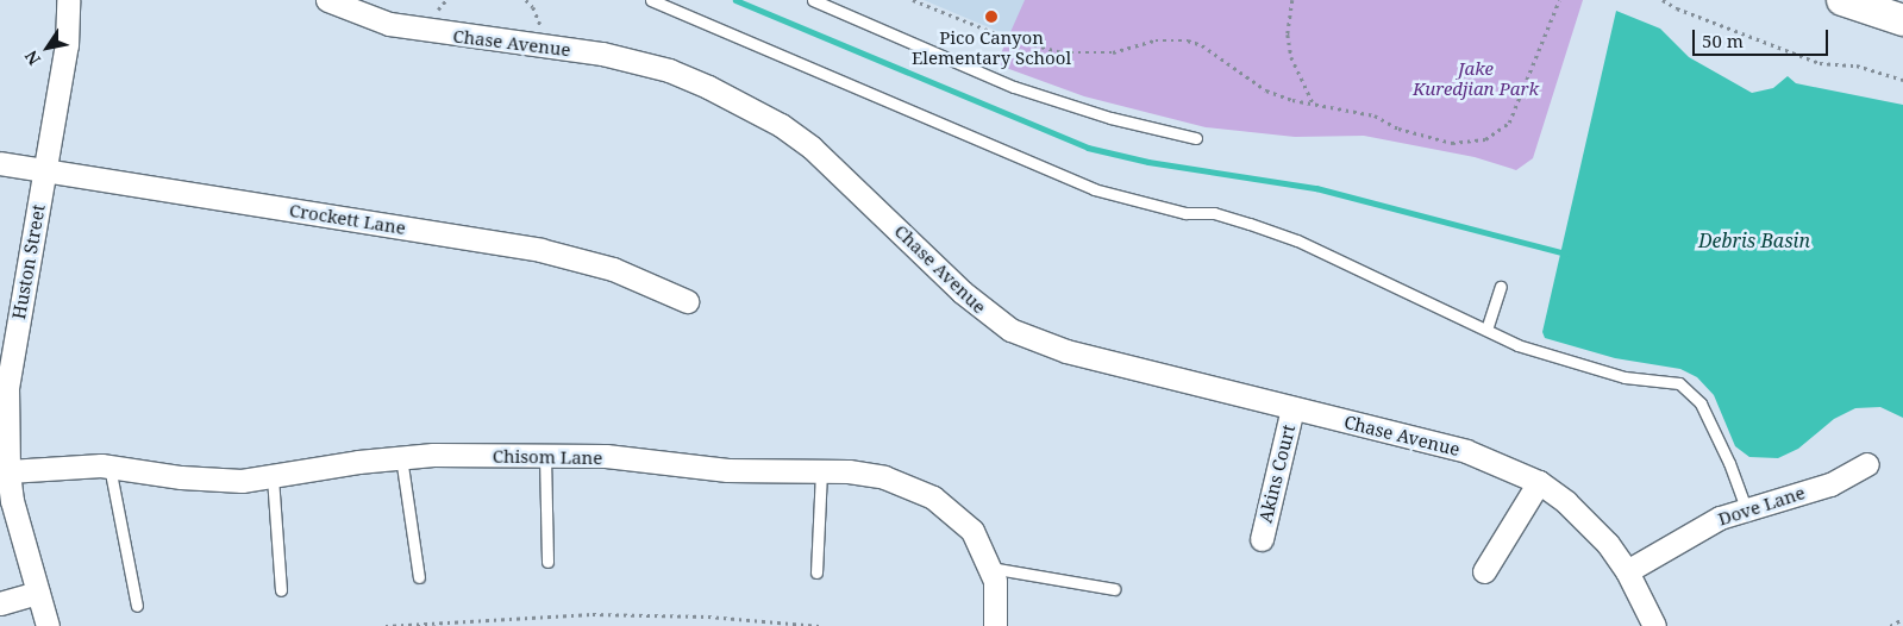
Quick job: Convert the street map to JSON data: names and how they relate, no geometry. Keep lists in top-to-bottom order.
{
  "streets": {
    "street": [
      "Chase Avenue",
      "Crockett Lane",
      "Huston Street",
      "Chisom Lane",
      "Akins Court",
      "Dove Lane"
    ]
  },
  "crossings": [
    ["Chase Avenue", "Akins Court"],
    ["Chase Avenue", "Dove Lane"],
    ["Crockett Lane", "Huston Street"],
    ["Huston Street", "Chisom Lane"]
  ],
  "water": ["Debris Basin"],
  "parks": ["Jake Kuredjian Park"],
  "places": ["Pico Canyon Elementary School"],
  "scale_bar": "50 m",
  "north": "bottom left"
}
